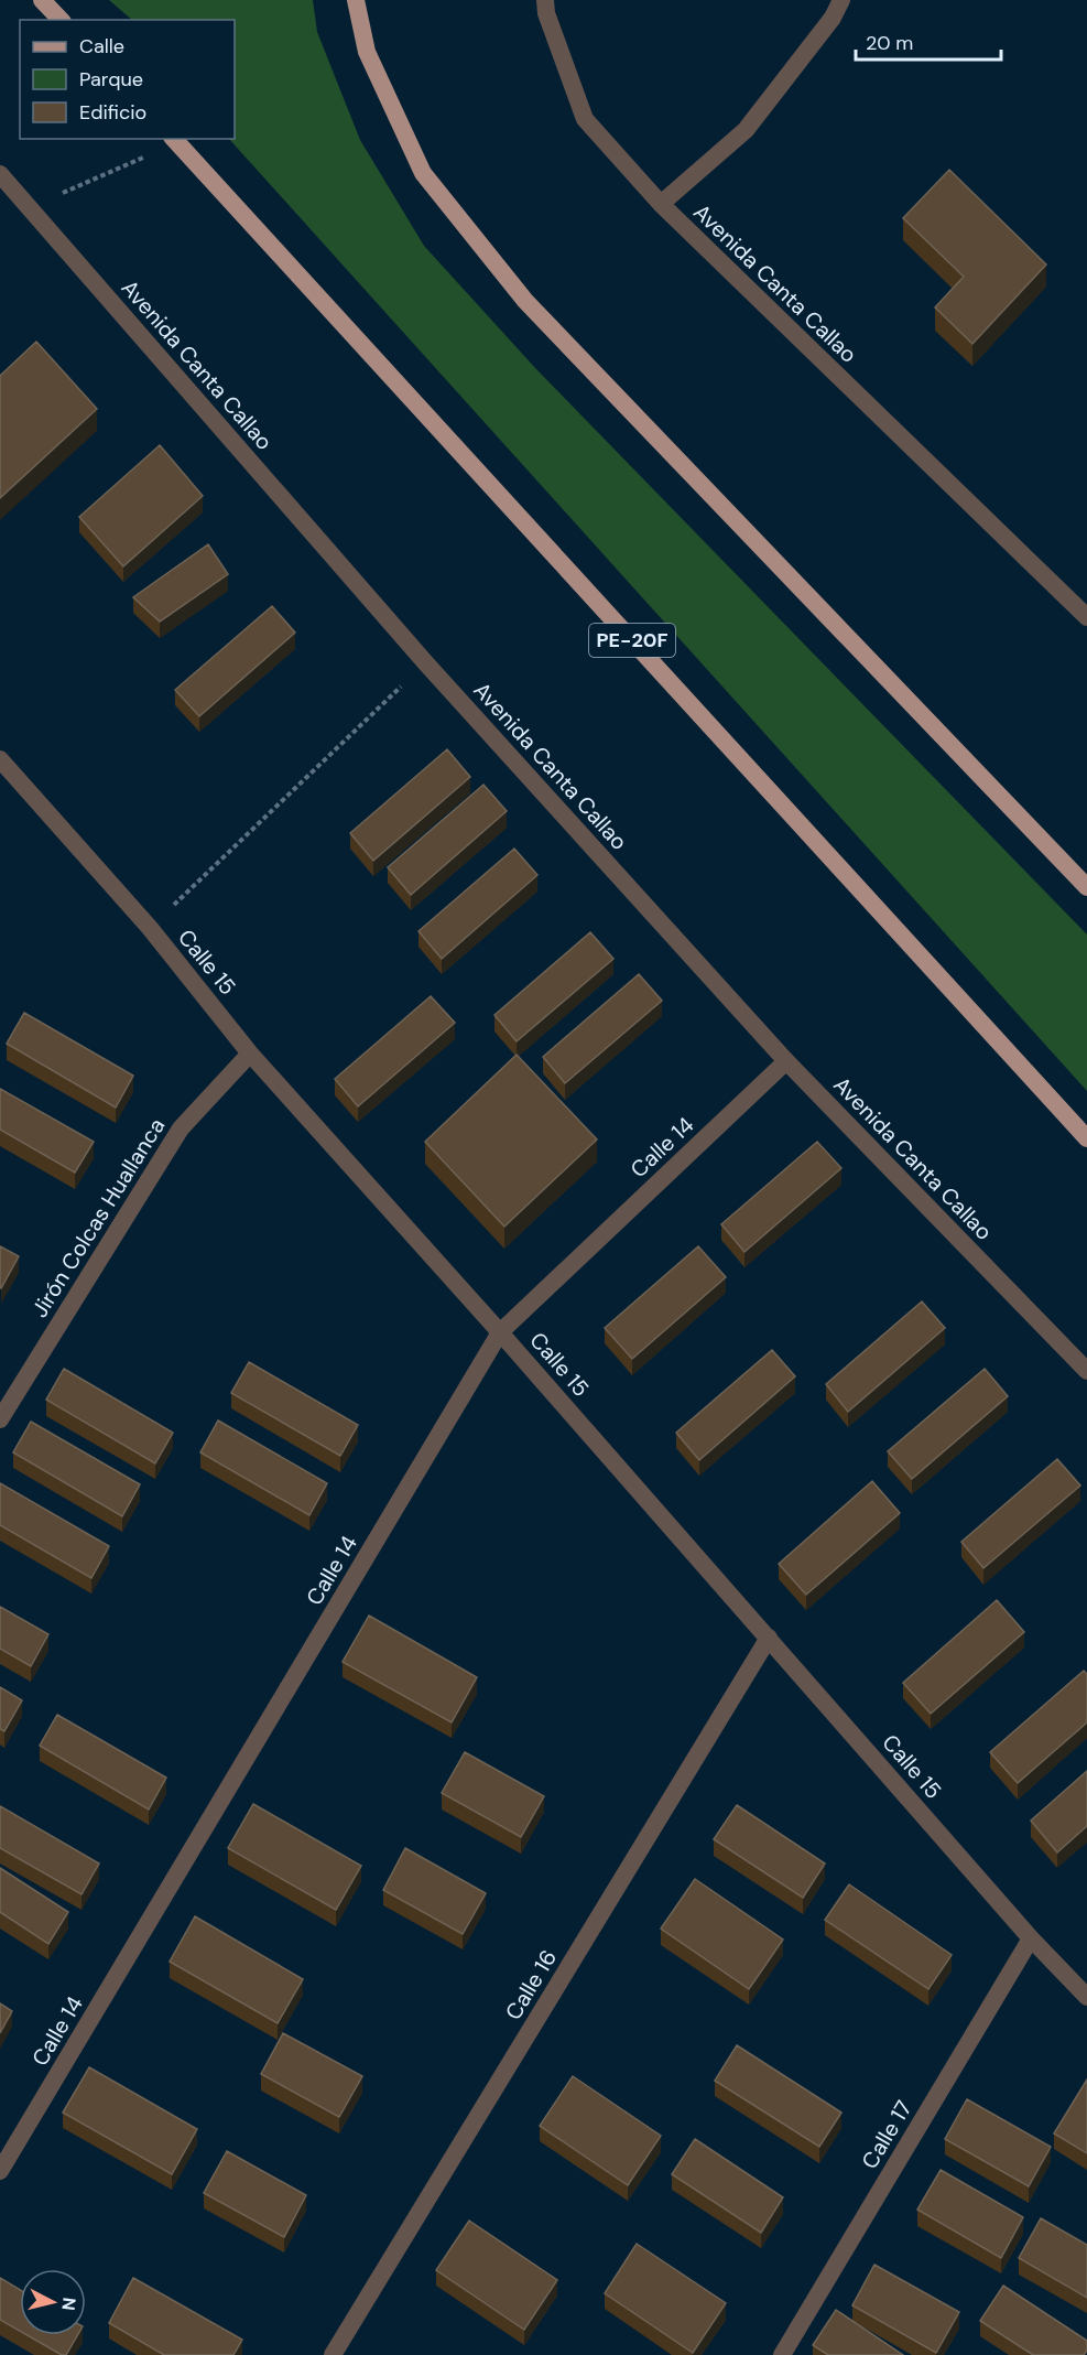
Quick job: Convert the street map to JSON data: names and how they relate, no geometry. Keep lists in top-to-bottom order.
{
  "streets": {
    "main road": ["PE-20F"],
    "street": [
      "Avenida Canta Callao",
      "Calle 15",
      "Calle 14",
      "Jirón Colcas Huallanca",
      "Calle 16",
      "Calle 17"
    ]
  },
  "crossings": [
    ["Avenida Canta Callao", "Calle 14"],
    ["Calle 15", "Calle 14"],
    ["Calle 15", "Jirón Colcas Huallanca"],
    ["Calle 15", "Calle 16"],
    ["Calle 15", "Calle 17"]
  ],
  "legend": ["Calle", "Parque", "Edificio"],
  "scale_bar": "20 m",
  "north": "right"
}
